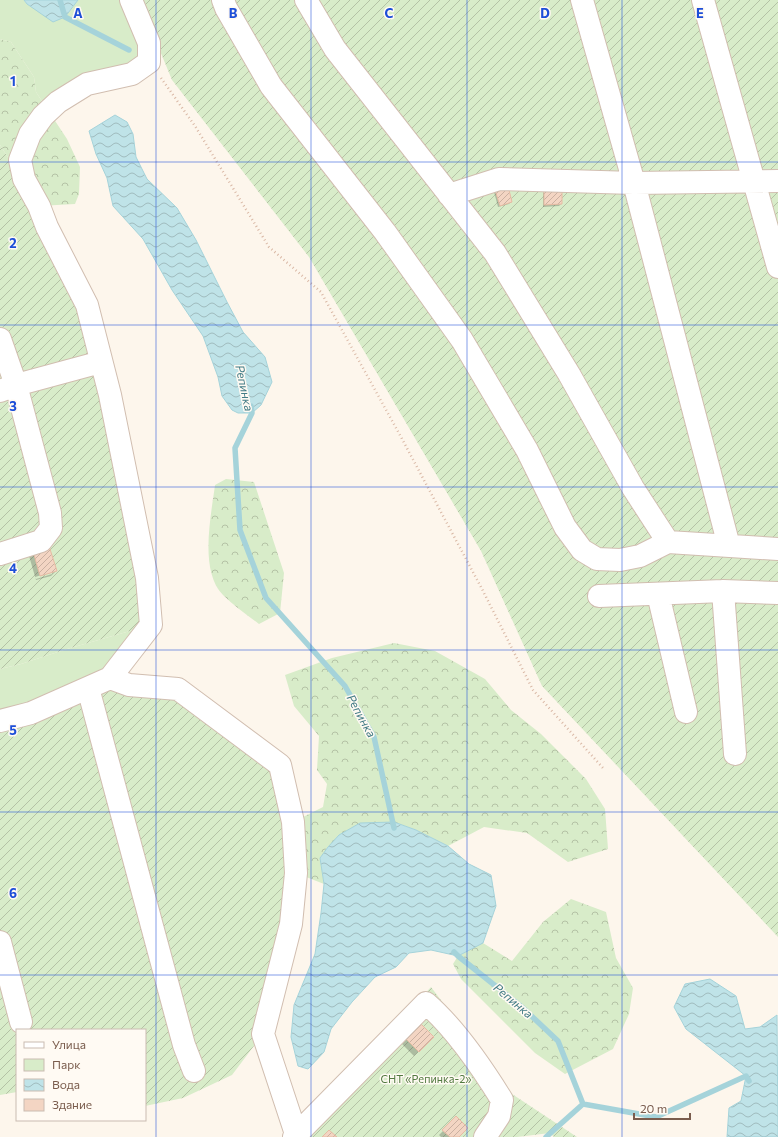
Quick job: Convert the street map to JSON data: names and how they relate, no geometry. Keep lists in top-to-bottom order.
{
  "water": ["Репинка"],
  "parks": ["СНТ «Репинка-2»"],
  "legend": [
    "Улица",
    "Парк",
    "Вода",
    "Здание"
  ],
  "scale_bar": "20 m",
  "grid": {
    "columns": [
      "A",
      "B",
      "C",
      "D",
      "E"
    ],
    "rows": [
      "1",
      "2",
      "3",
      "4",
      "5",
      "6"
    ]
  }
}
